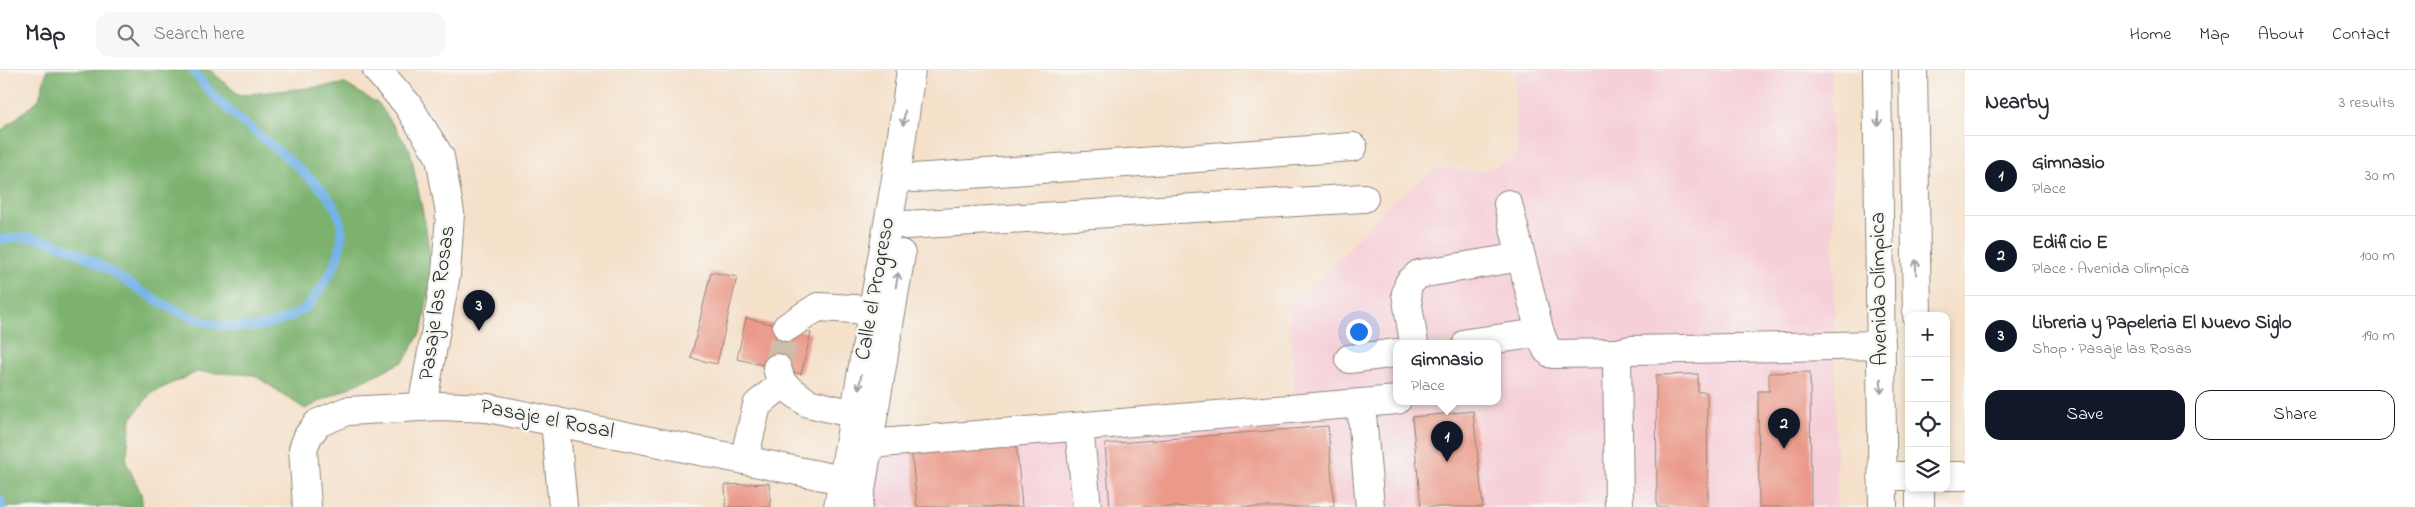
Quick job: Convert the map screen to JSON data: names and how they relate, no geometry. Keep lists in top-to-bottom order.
{
  "streets": {
    "street": [
      "Calle el Progreso",
      "Avenida Olímpica",
      "Pasaje las Rosas",
      "Pasaje el Rosal"
    ]
  },
  "crossings": [
    ["Calle el Progreso", "Pasaje el Rosal"],
    ["Pasaje las Rosas", "Pasaje el Rosal"]
  ],
  "page": {
    "header": "Map",
    "search": "Search here",
    "nav": [
      "Home",
      "Map",
      "About",
      "Contact"
    ],
    "heading": ["Nearby", "3 results"],
    "list": [
      {
        "mark": "1",
        "name": "Gimnasio",
        "note": "Place",
        "value": "30 m"
      },
      {
        "mark": "2",
        "name": "Edificio E",
        "note": "Place · Avenida Olímpica",
        "value": "100 m"
      },
      {
        "mark": "3",
        "name": "Libreria y Papeleria El Nuevo Siglo",
        "note": "Shop · Pasaje las Rosas",
        "value": "190 m"
      }
    ],
    "pins": ["3", "2", "1"],
    "map_buttons": ["+", "−"],
    "popup": ["Gimnasio", "Place"],
    "buttons": ["Save", "Share"]
  }
}
